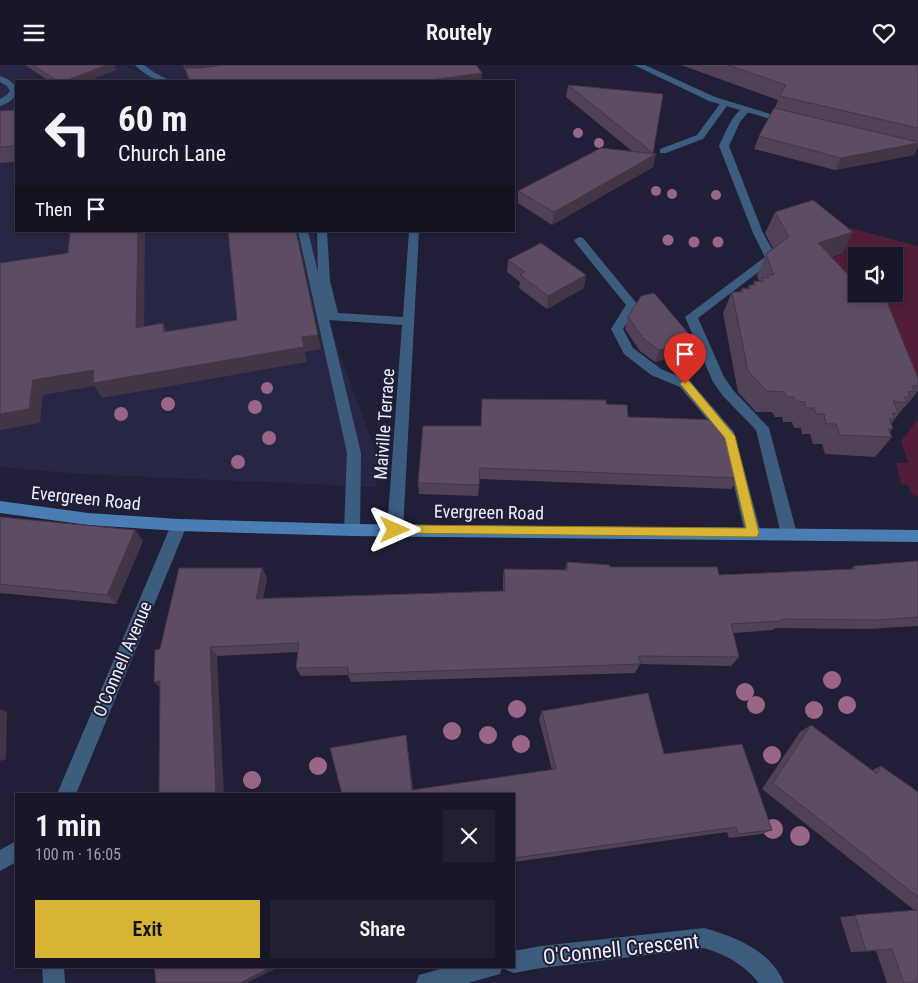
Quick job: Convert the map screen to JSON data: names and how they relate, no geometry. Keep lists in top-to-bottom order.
{
  "streets": {
    "main road": ["Evergreen Road"],
    "street": ["Maiville Terrace", "O'Connell Avenue", "O'Connell Crescent"]
  },
  "crossings": [
    ["Maiville Terrace", "Evergreen Road"],
    ["Evergreen Road", "O'Connell Avenue"]
  ],
  "page": {
    "header": "Routely",
    "turn": ["60 m", "Church Lane"],
    "then": "Then",
    "heading": ["1 min", "100 m · 16:05"],
    "buttons": ["Exit", "Share"]
  }
}
